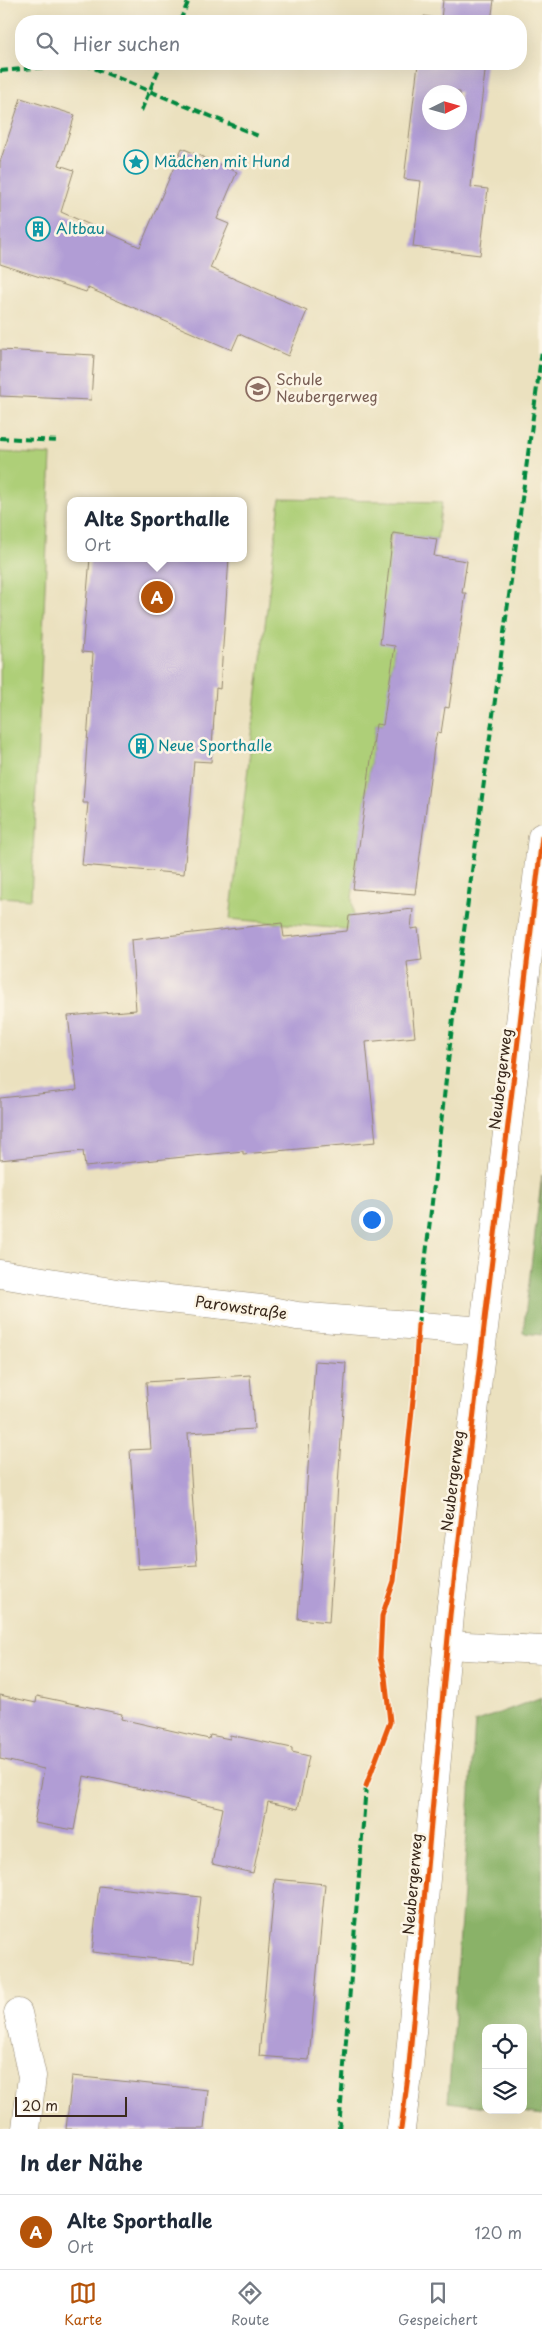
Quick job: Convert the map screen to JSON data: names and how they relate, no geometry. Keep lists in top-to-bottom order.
{
  "streets": {
    "street": ["Neubergerweg", "Parowstraße"]
  },
  "crossings": [
    ["Neubergerweg", "Parowstraße"]
  ],
  "places": {
    "place": ["Mädchen mit Hund"],
    "building": ["Altbau", "Neue Sporthalle"],
    "school or university": ["Schule Neubergerweg"]
  },
  "scale_bar": "20 m",
  "north": "right",
  "page": {
    "search": "Hier suchen",
    "popup": ["Alte Sporthalle", "Ort"],
    "pins": "A",
    "scale": "20 m",
    "heading": "In der Nähe",
    "list": [
      {
        "mark": "A",
        "name": "Alte Sporthalle",
        "note": "Ort",
        "value": "120 m"
      }
    ],
    "nav": ["Karte", "Route", "Gespeichert"]
  }
}
